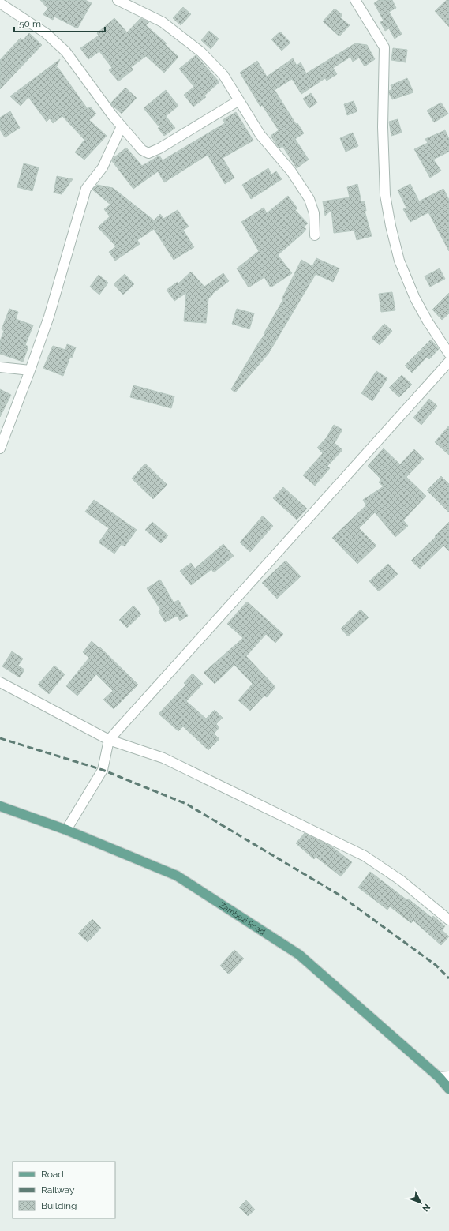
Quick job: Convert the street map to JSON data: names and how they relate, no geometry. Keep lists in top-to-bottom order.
{
  "streets": {
    "main road": ["Zambezi Road"]
  },
  "legend": ["Road", "Railway", "Building"],
  "scale_bar": "50 m",
  "north": "bottom right"
}
